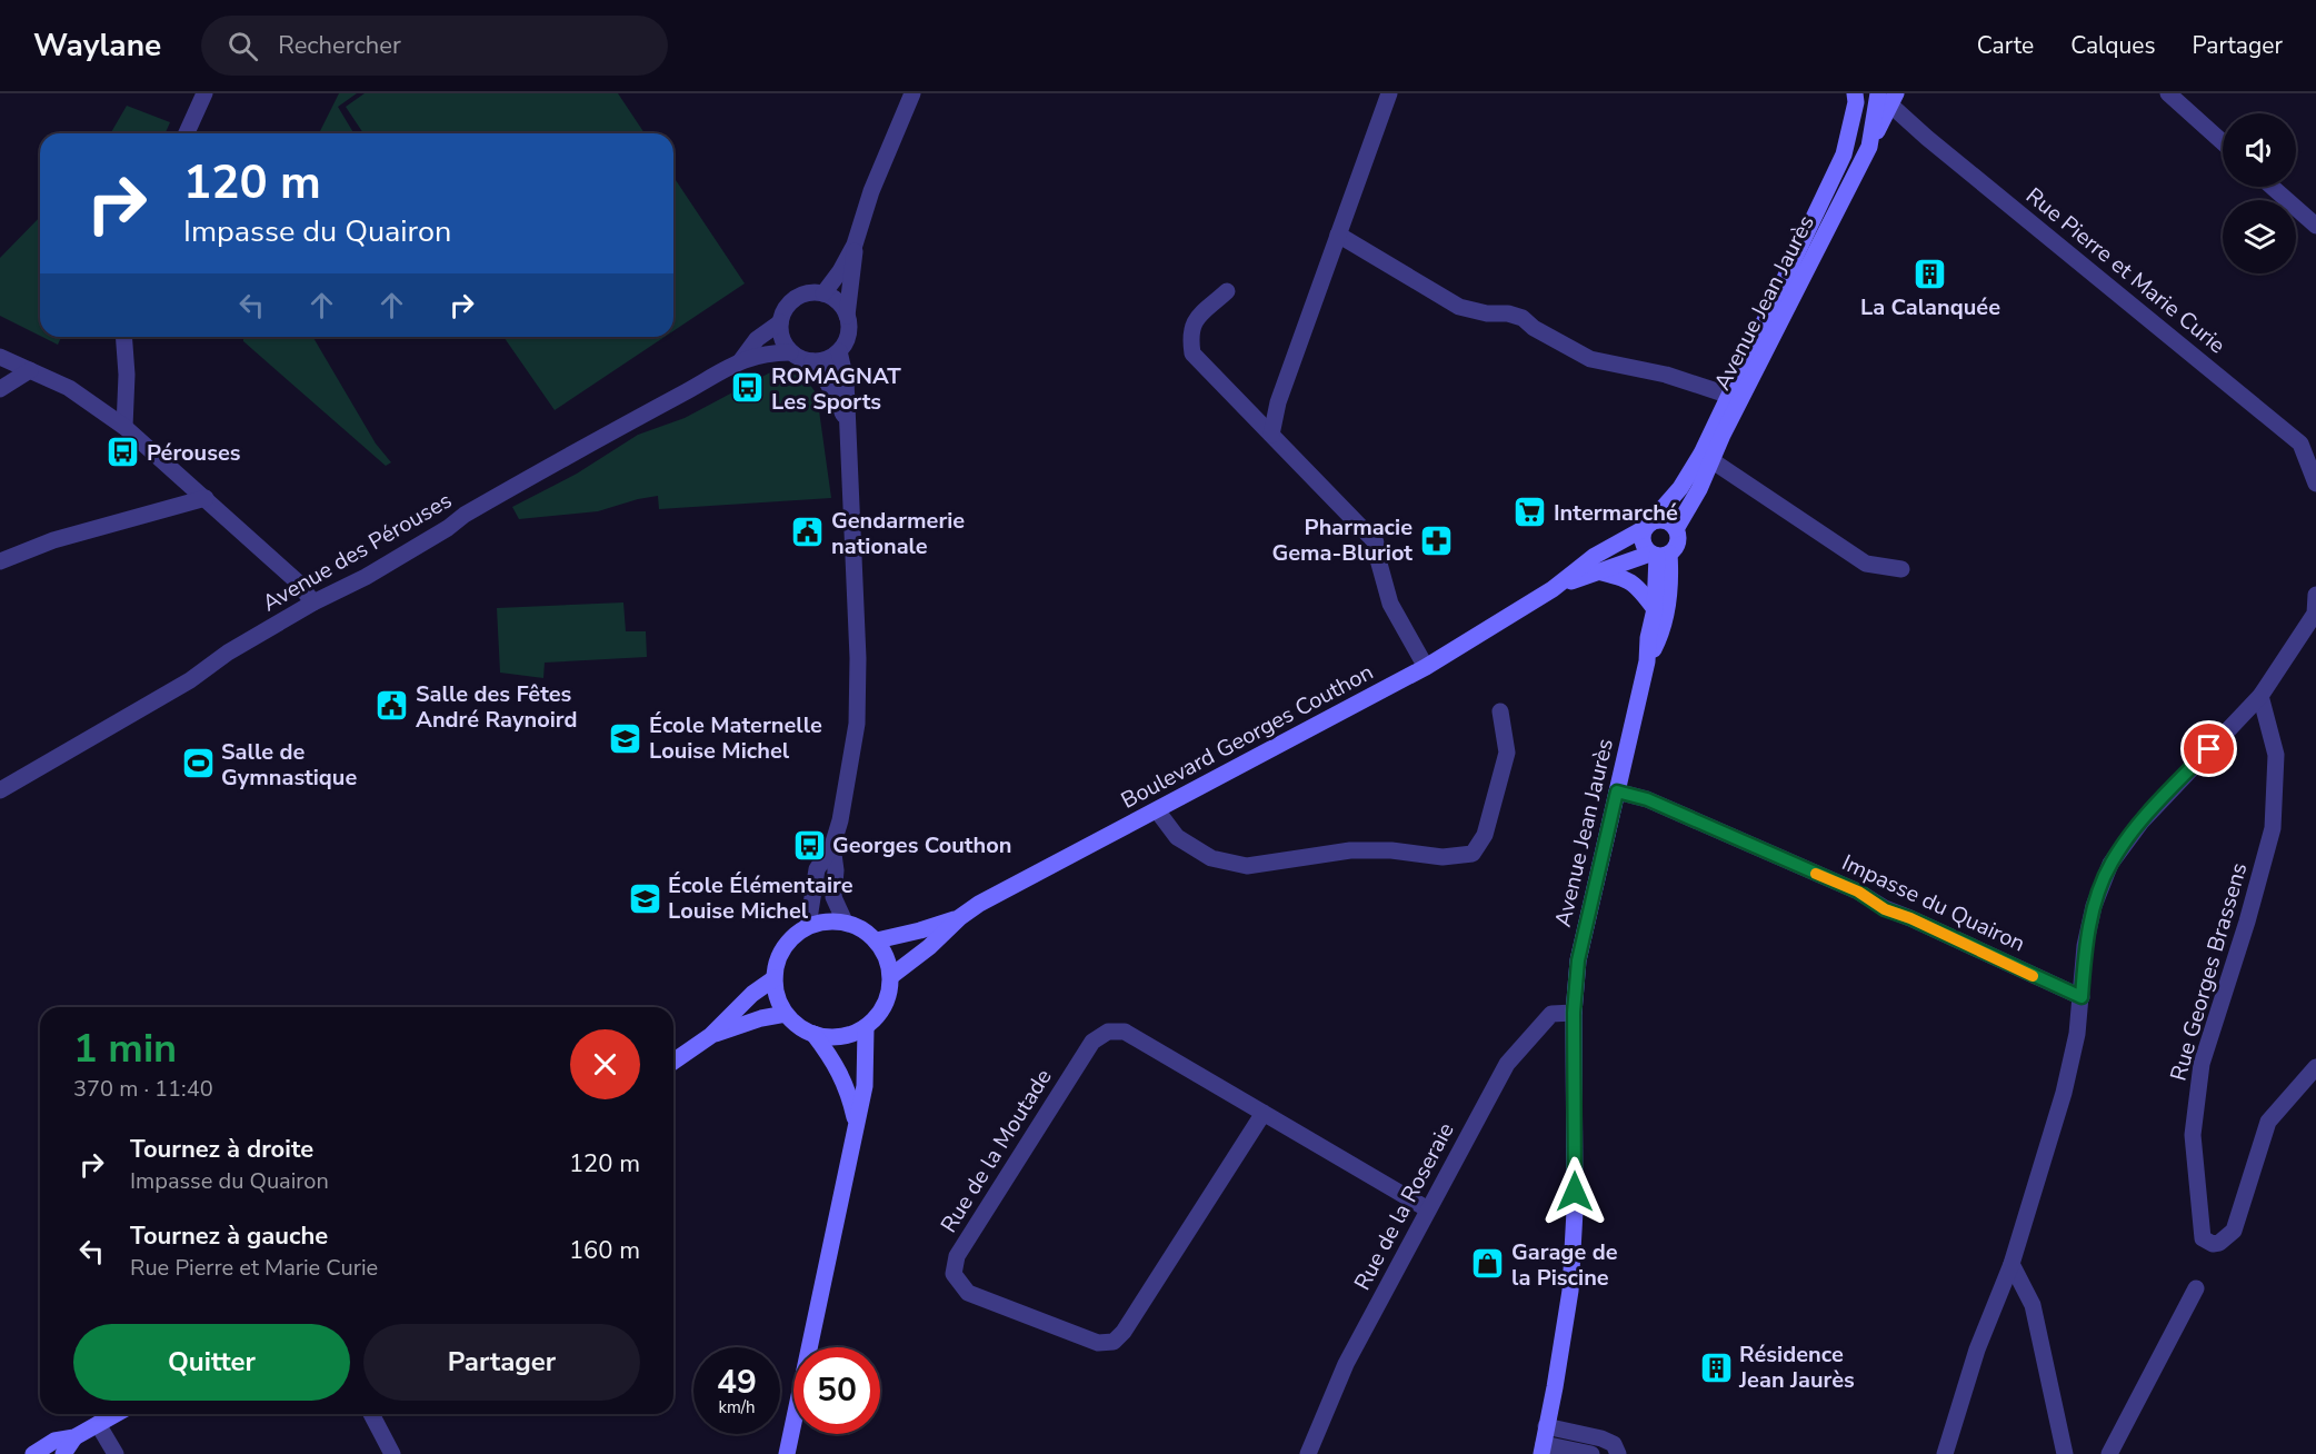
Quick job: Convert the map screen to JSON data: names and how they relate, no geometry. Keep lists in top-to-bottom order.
{
  "streets": {
    "main road": ["Avenue Jean Jaurès", "Boulevard Georges Couthon"],
    "street": [
      "Rue Pierre et Marie Curie",
      "Avenue des Pérouses",
      "Impasse du Quairon",
      "Rue Georges Brassens",
      "Rue de la Moutade",
      "Rue de la Roseraie"
    ]
  },
  "crossings": [
    ["Rue Pierre et Marie Curie", "Avenue Jean Jaurès"],
    ["Avenue Jean Jaurès", "Boulevard Georges Couthon"],
    ["Avenue Jean Jaurès", "Impasse du Quairon"],
    ["Avenue Jean Jaurès", "Rue de la Roseraie"],
    ["Rue de la Moutade", "Rue de la Roseraie"]
  ],
  "places": {
    "building": ["La Calanquée", "Résidence Jean Jaurès"],
    "bus stop": ["ROMAGNAT Les Sports", "Pérouses", "Georges Couthon"],
    "supermarket": ["Intermarché"],
    "public building": ["Gendarmerie nationale", "Salle des Fêtes André Raynoird"],
    "pharmacy": ["Pharmacie Gema-Bluriot"],
    "school or university": ["École Maternelle Louise Michel", "École Élémentaire Louise Michel"],
    "sports": ["Salle de Gymnastique"],
    "shop": ["Garage de la Piscine"]
  },
  "page": {
    "header": "Waylane",
    "search": "Rechercher",
    "nav": ["Carte", "Calques", "Partager"],
    "turn": ["120 m", "Impasse du Quairon"],
    "heading": ["1 min", "370 m · 11:40"],
    "list": [
      {
        "name": "Tournez à droite",
        "note": "Impasse du Quairon",
        "value": "120 m"
      },
      {
        "name": "Tournez à gauche",
        "note": "Rue Pierre et Marie Curie",
        "value": "160 m"
      }
    ],
    "buttons": ["Quitter", "Partager"],
    "speed": "49 km/h",
    "limit": "50"
  }
}
